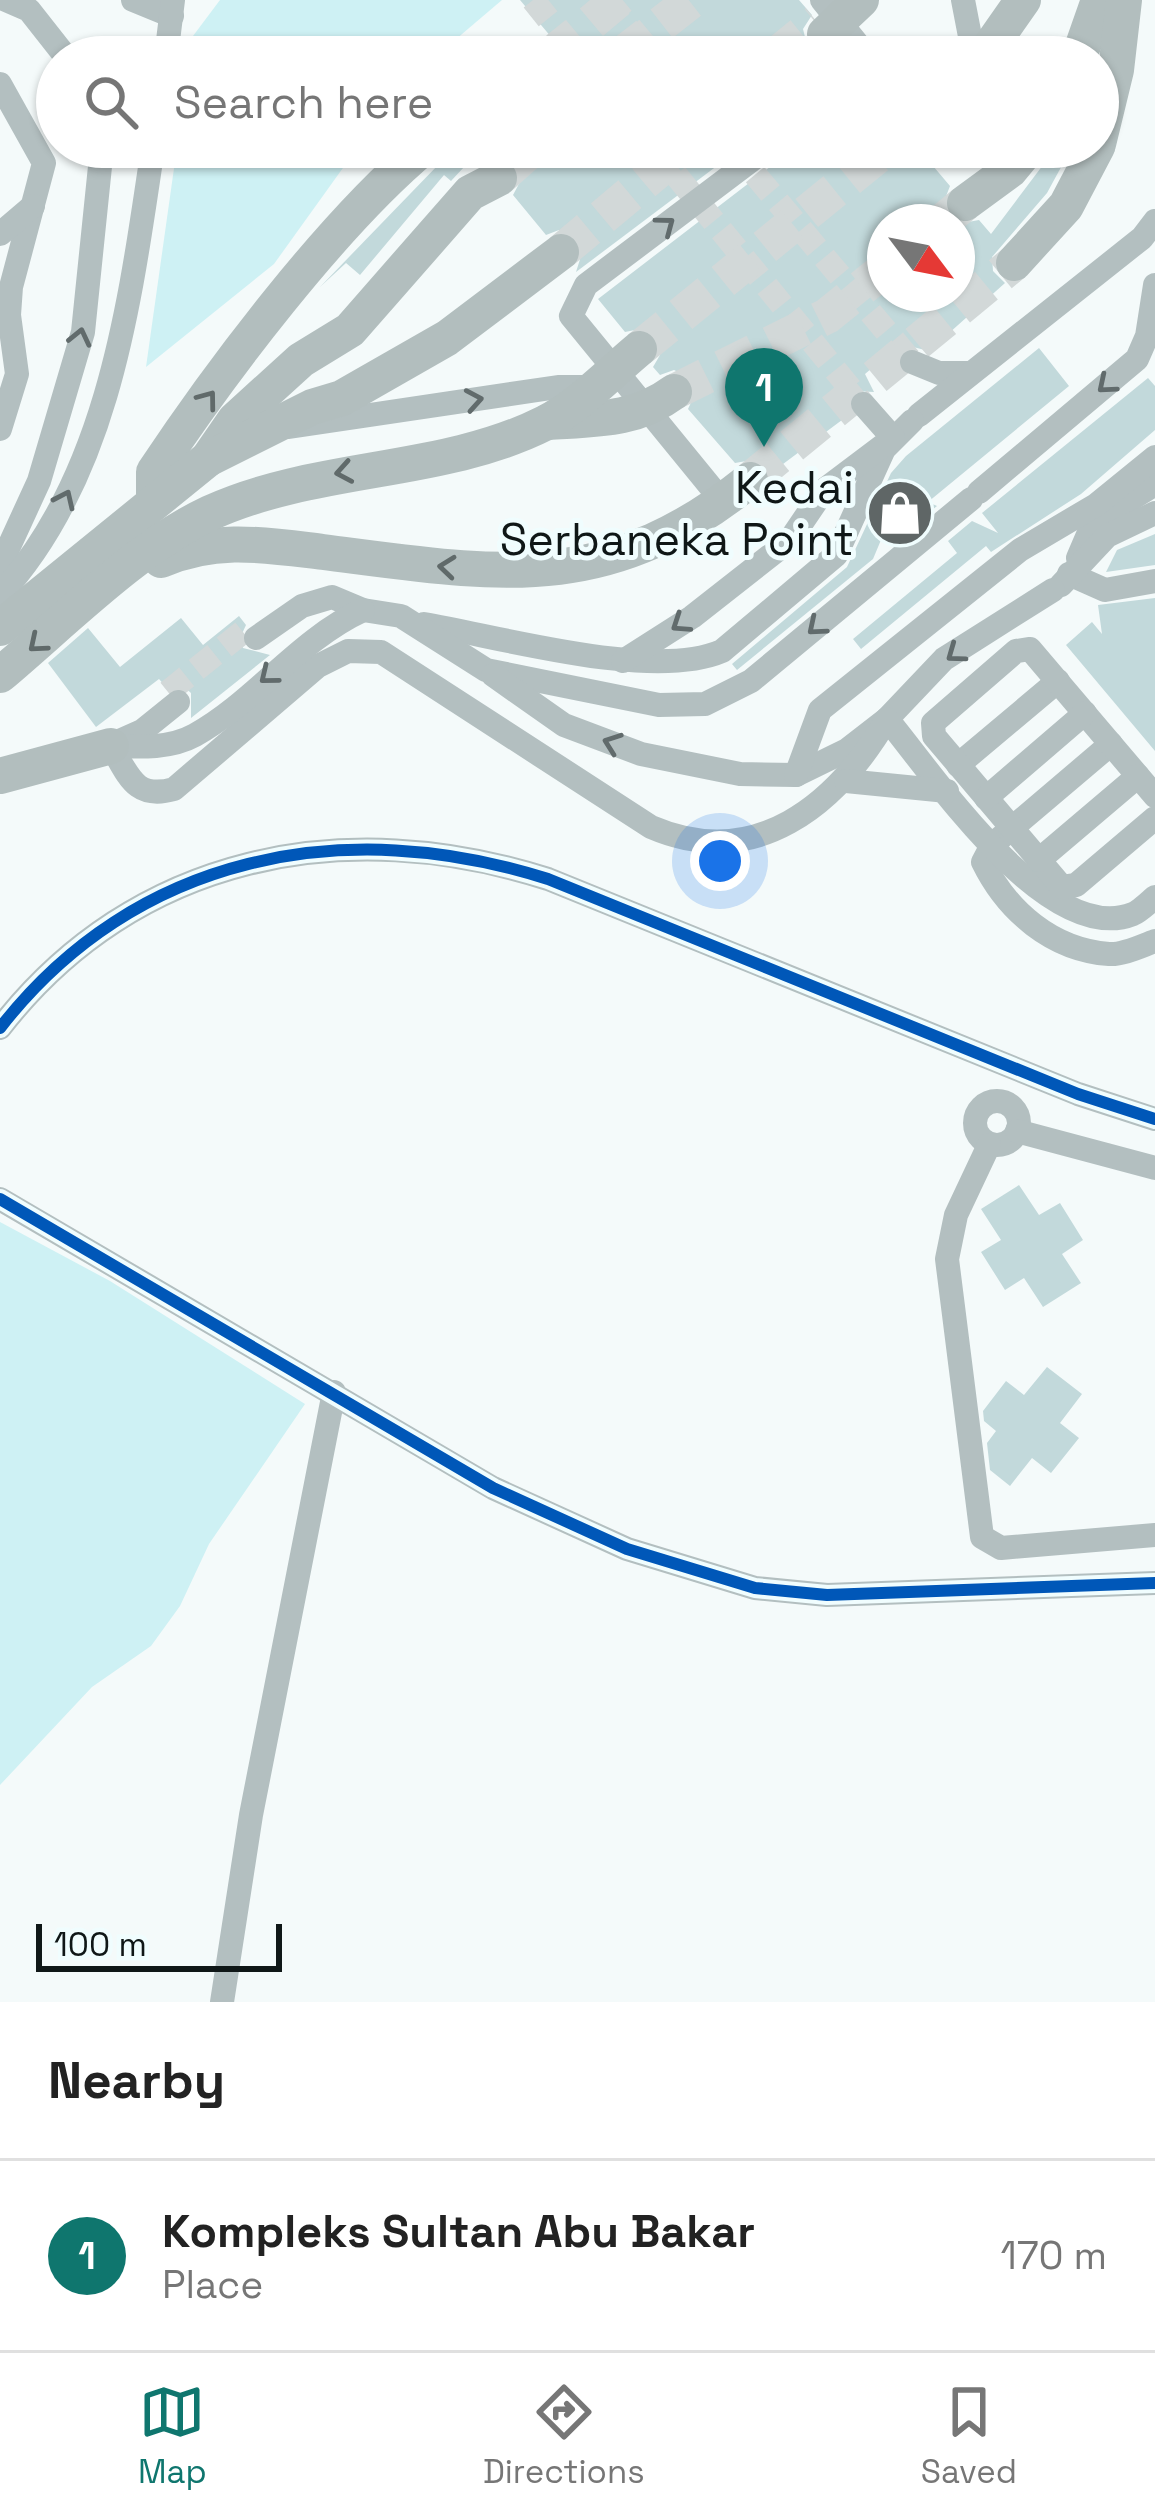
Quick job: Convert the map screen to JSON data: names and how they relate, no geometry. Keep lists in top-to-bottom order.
{
  "places": {
    "shop": ["Kedai Serbaneka Point"]
  },
  "scale_bar": "100 m",
  "north": "bottom right",
  "page": {
    "search": "Search here",
    "pins": "1",
    "scale": "100 m",
    "heading": "Nearby",
    "list": [
      {
        "mark": "1",
        "name": "Kompleks Sultan Abu Bakar",
        "note": "Place",
        "value": "170 m"
      }
    ],
    "nav": ["Map", "Directions", "Saved"]
  }
}
